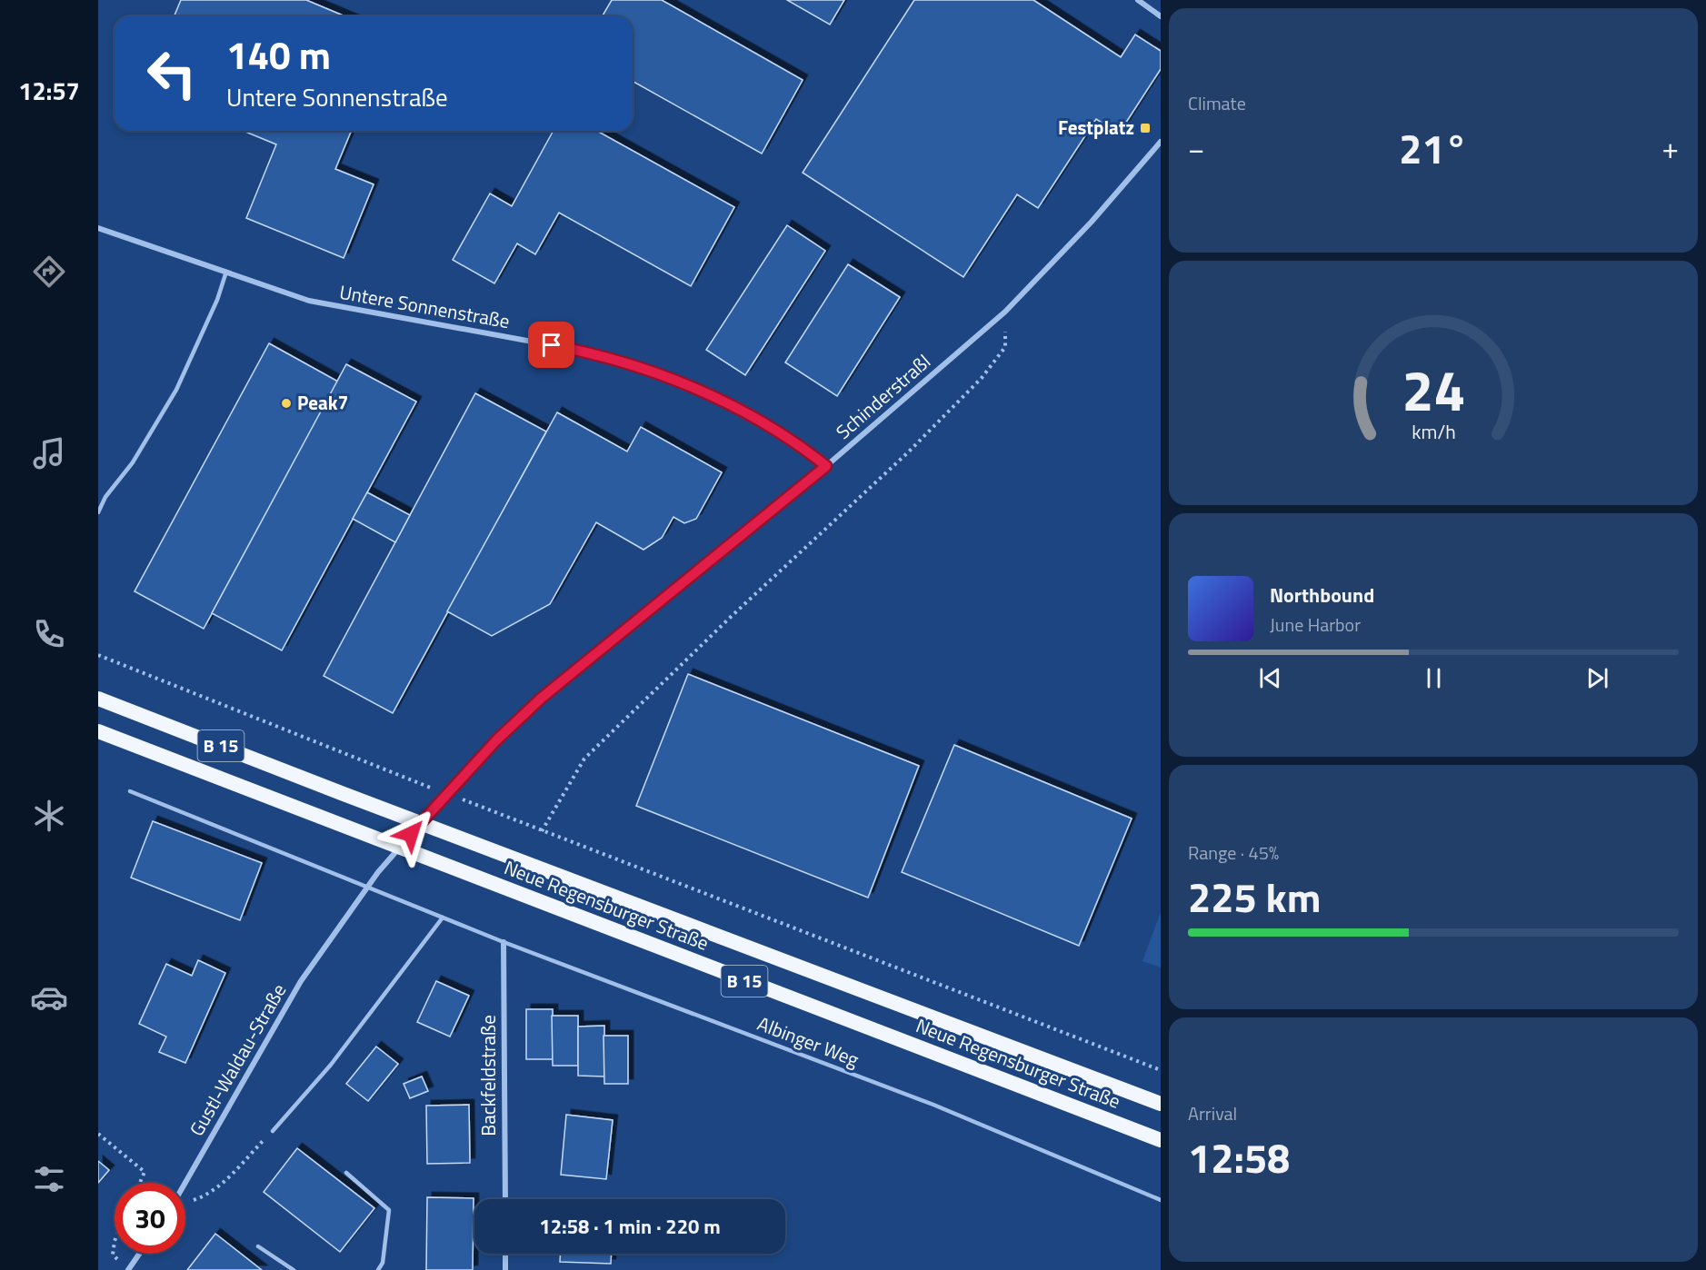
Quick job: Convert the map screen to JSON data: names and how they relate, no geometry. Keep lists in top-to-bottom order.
{
  "streets": {
    "highway": ["B 15", "Neue Regensburger Straße"],
    "street": [
      "Untere Sonnenstraße",
      "Schinderstraßl",
      "Gustl-Waldau-Straße",
      "Backfeldstraße"
    ],
    "lane": ["Albinger Weg"]
  },
  "crossings": [
    ["Untere Sonnenstraße", "Schinderstraßl"],
    ["Schinderstraßl", "Gustl-Waldau-Straße"],
    ["Albinger Weg", "Backfeldstraße"]
  ],
  "places": {
    "transit": ["Festplatz"],
    "other": ["Peak7"]
  },
  "page": {
    "tabs": "12:57",
    "tile": [
      "Climate",
      ["Range · 45%", "225 km"],
      ["Arrival", "12:58"]
    ],
    "turn": ["140 m", "Untere Sonnenstraße"],
    "heat": ["−", "21°", "+"],
    "song": ["Northbound", "June Harbor"],
    "limit": "30",
    "trip": "12:58 · 1 min · 220 m",
    "gauge": ["24", "km/h"]
  }
}
